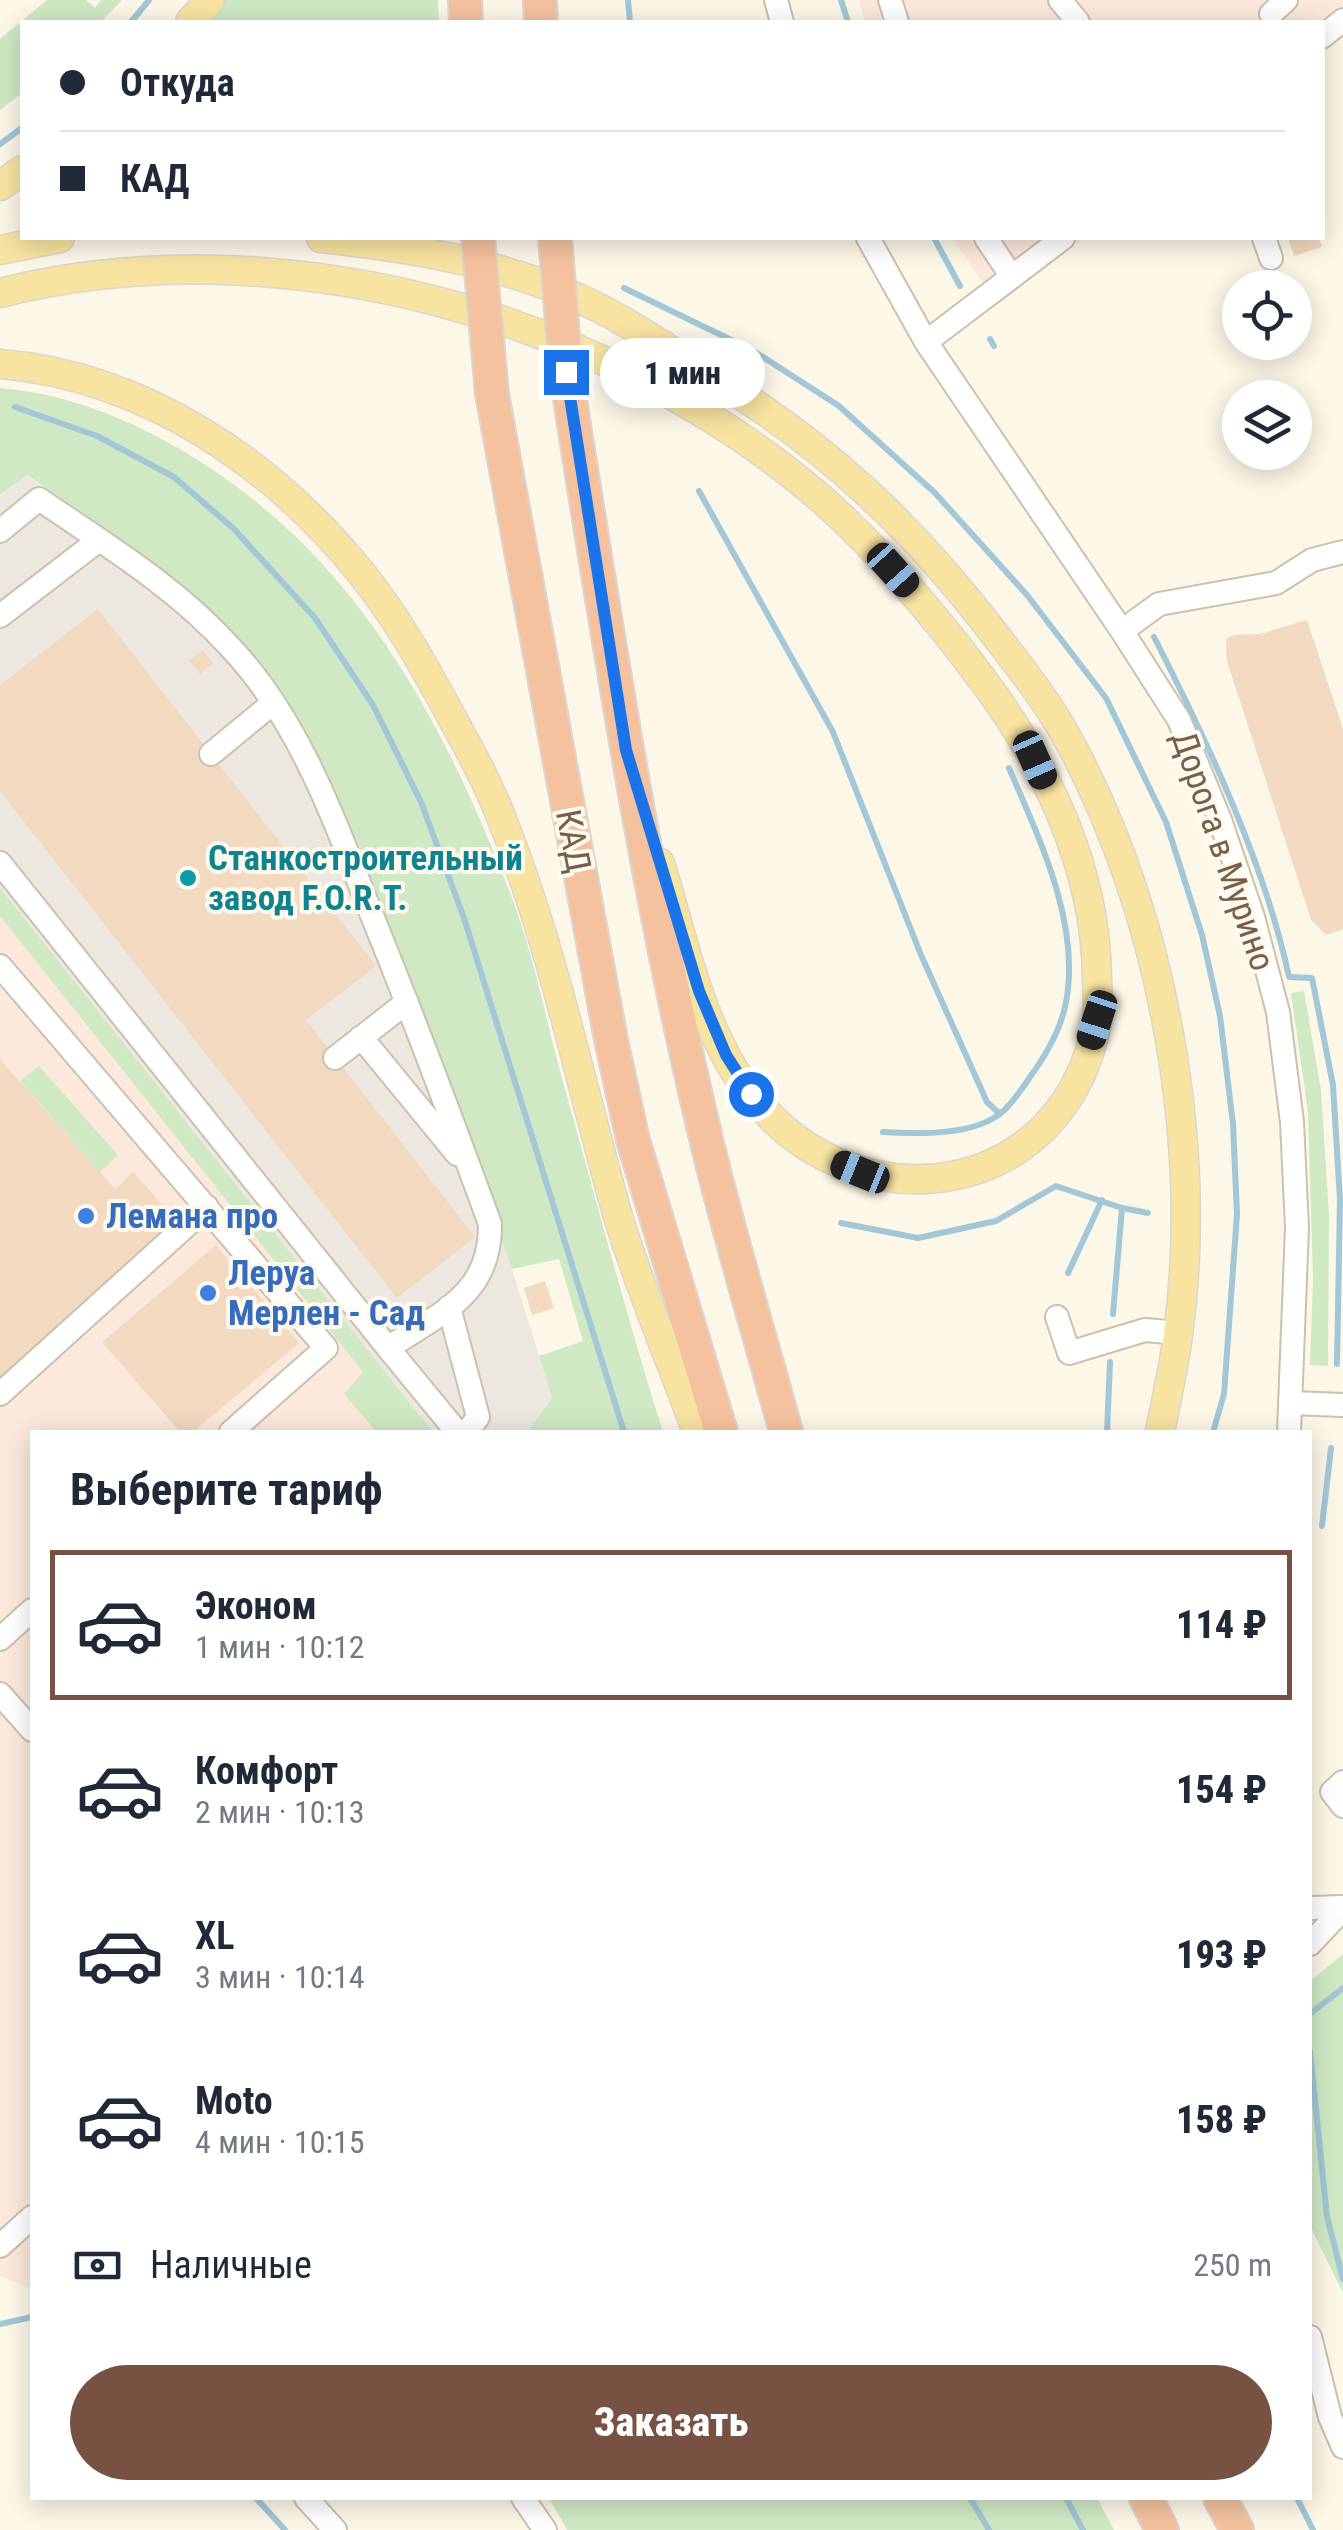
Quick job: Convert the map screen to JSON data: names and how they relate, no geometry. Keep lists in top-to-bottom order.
{
  "streets": {
    "highway": ["КАД"],
    "street": ["Дорога в Мурино"]
  },
  "places": ["Станкостроительный завод F.O.R.T.", "Лемана про", "Леруа Мерлен - Сад"],
  "page": {
    "banner": ["Откуда", "КАД"],
    "bubble": "1 мин",
    "heading": "Выберите тариф",
    "list": [
      {
        "name": "Эконом",
        "note": "1 мин · 10:12",
        "value": "114 ₽"
      },
      {
        "name": "Комфорт",
        "note": "2 мин · 10:13",
        "value": "154 ₽"
      },
      {
        "name": "XL",
        "note": "3 мин · 10:14",
        "value": "193 ₽"
      },
      {
        "name": "Moto",
        "note": "4 мин · 10:15",
        "value": "158 ₽"
      }
    ],
    "pay": ["Наличные", "250 m"],
    "buttons": "Заказать"
  }
}
